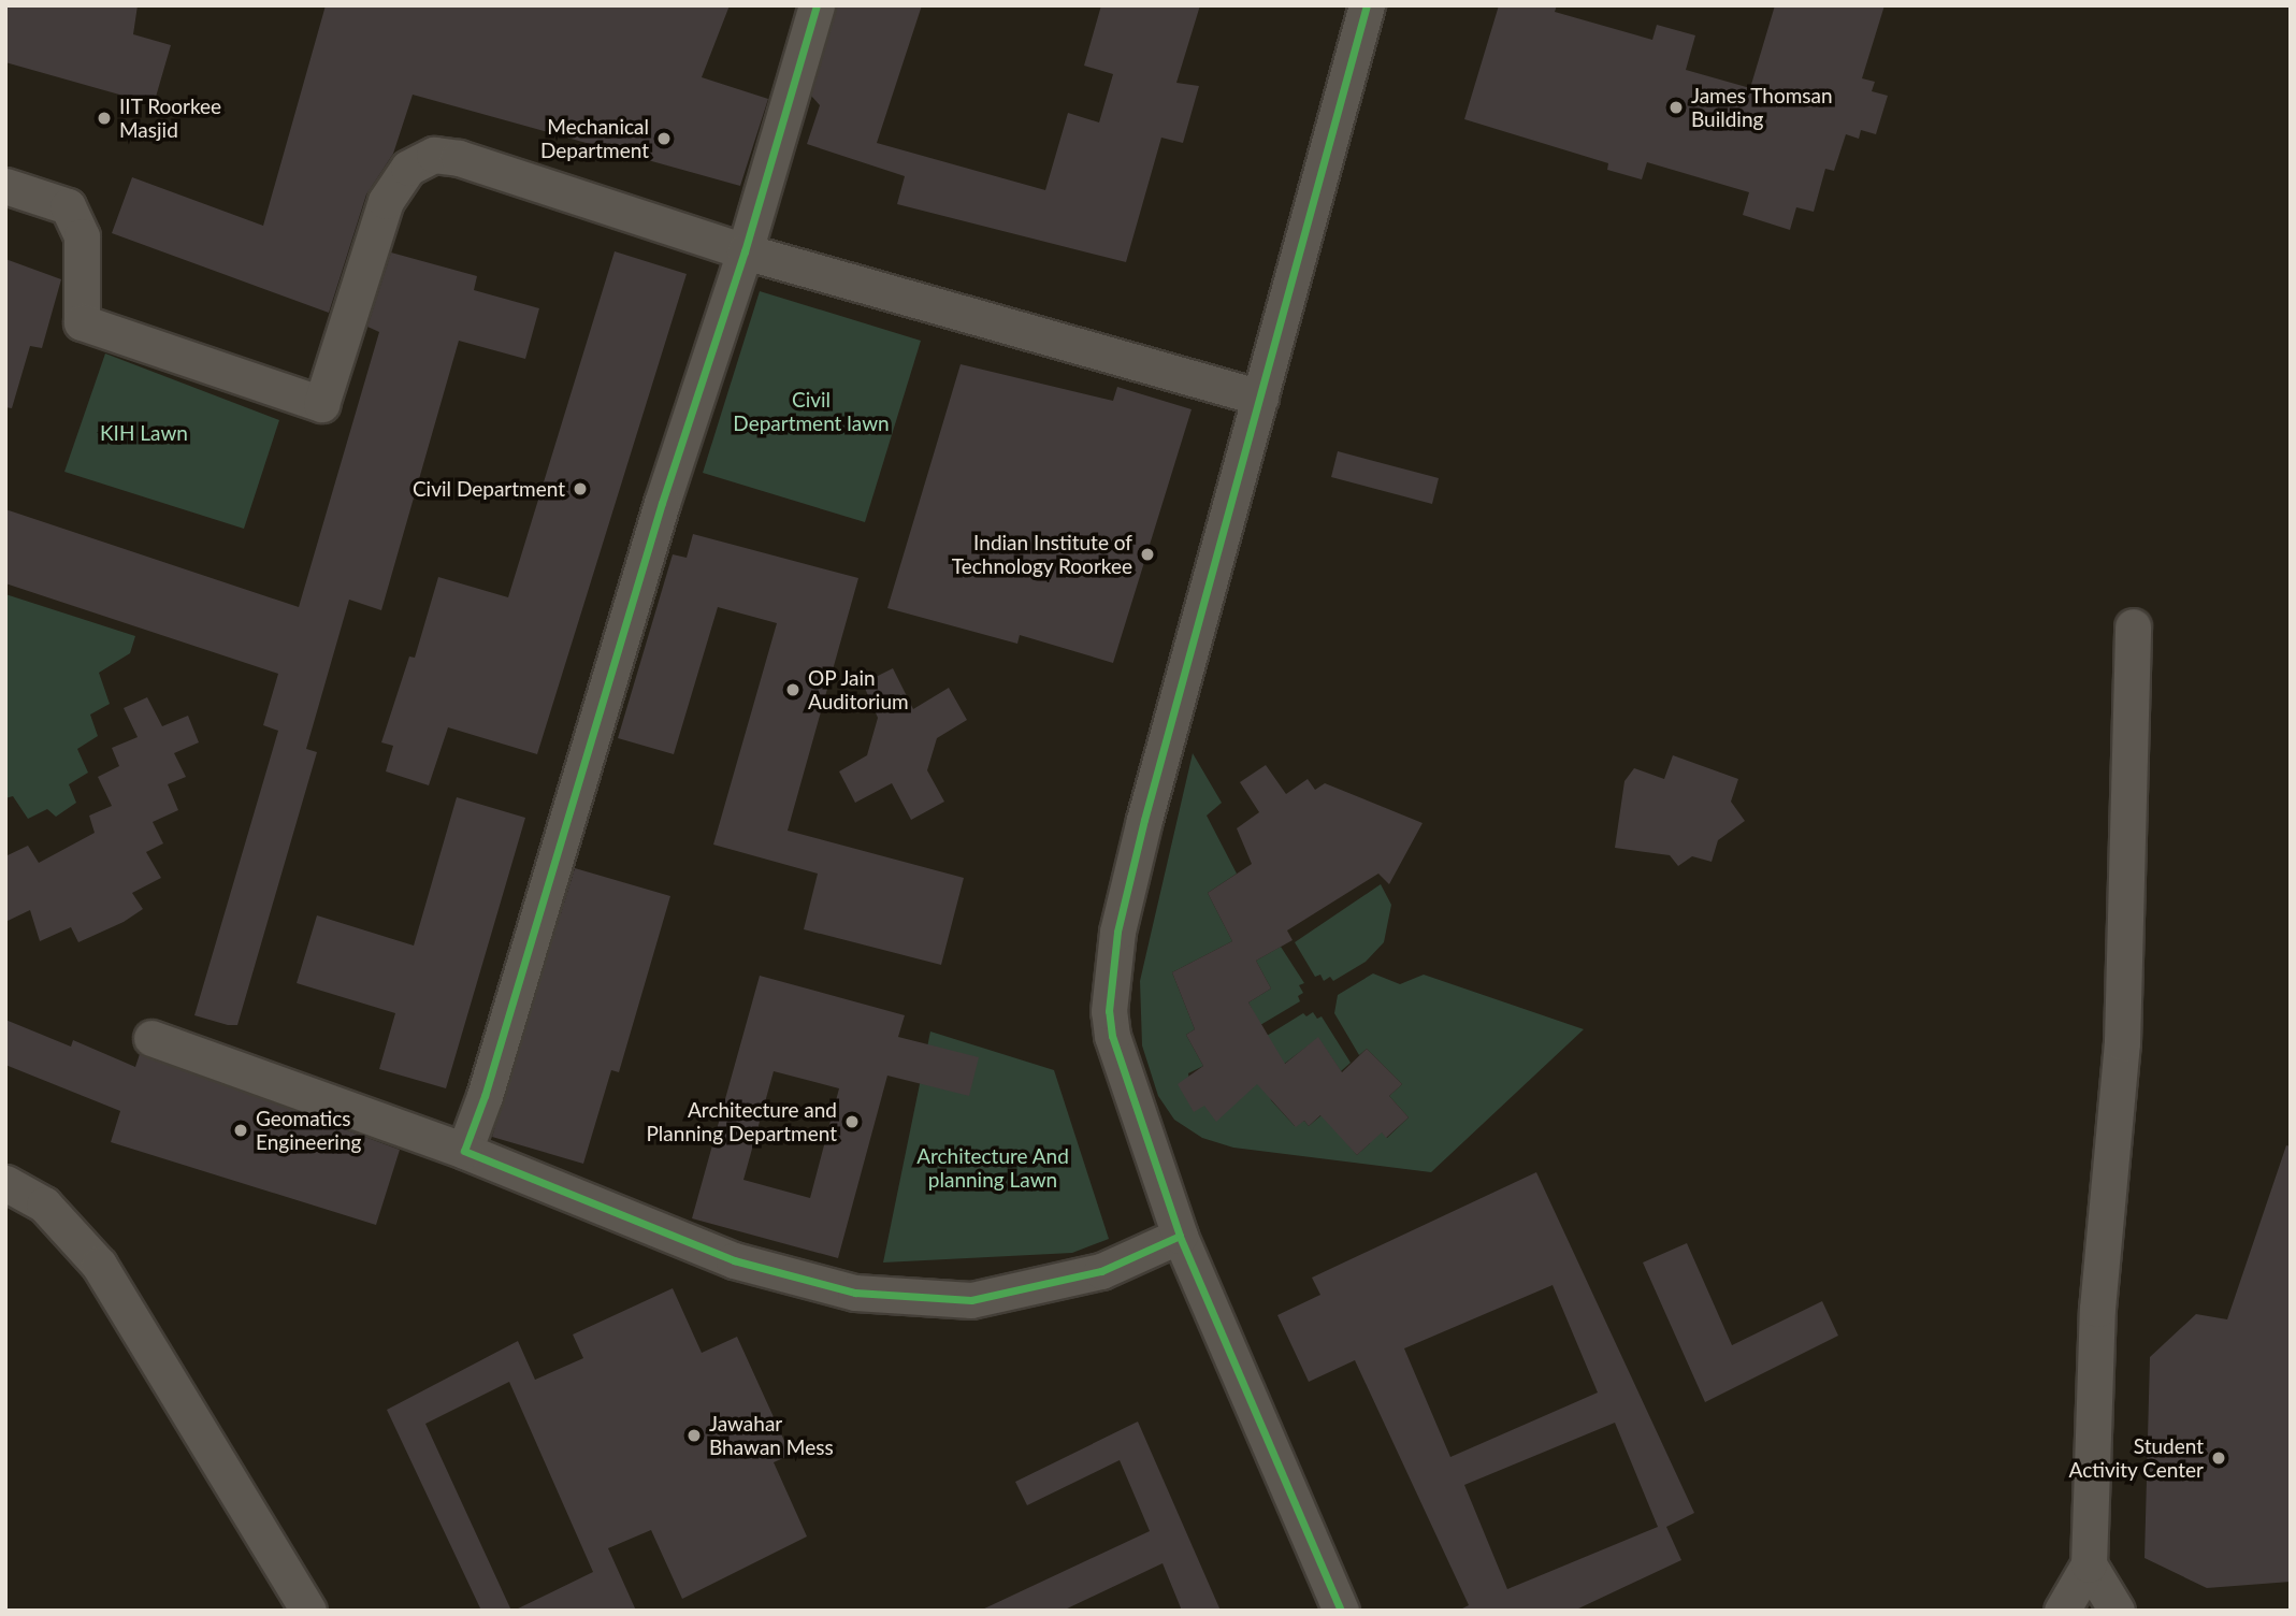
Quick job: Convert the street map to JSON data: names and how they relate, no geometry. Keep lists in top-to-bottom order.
{
  "parks": ["Civil Department lawn", "KIH Lawn", "Architecture And planning Lawn"],
  "places": [
    "James Thomsan Building",
    "IIT Roorkee Masjid",
    "Mechanical Department",
    "Civil Department",
    "Indian Institute of Technology Roorkee",
    "OP Jain Auditorium",
    "Architecture and Planning Department",
    "Geomatics Engineering",
    "Jawahar Bhawan Mess",
    "Student Activity Center"
  ]
}
